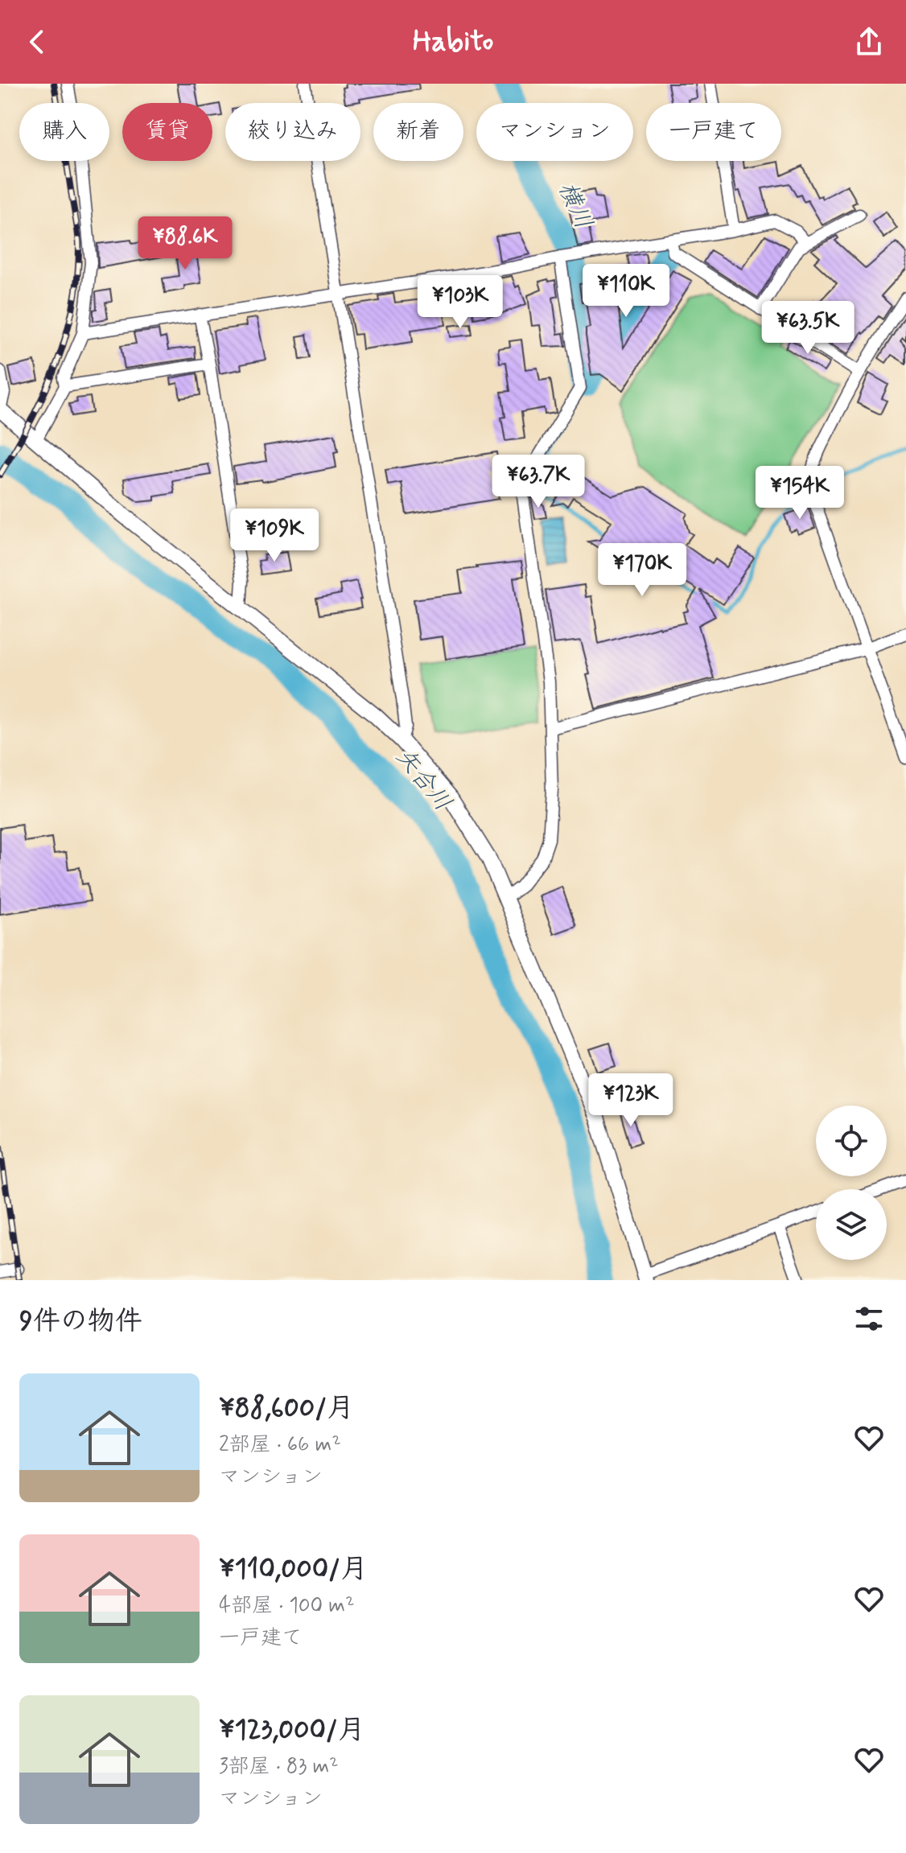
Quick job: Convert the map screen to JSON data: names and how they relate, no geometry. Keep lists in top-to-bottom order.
{
  "water": ["横川", "矢合川"],
  "page": {
    "header": "Habito",
    "chip": [
      "購入",
      "賃貸",
      "絞り込み",
      "新着",
      "マンション",
      "一戸建て"
    ],
    "price": [
      "¥88.6K",
      "¥110K",
      "¥103K",
      "¥63.5K",
      "¥63.7K",
      "¥154K",
      "¥109K",
      "¥170K",
      "¥123K"
    ],
    "heading": "9件の物件",
    "list": [
      {
        "name": "¥88,600/月",
        "note": "2部屋 · 66 m² · マンション"
      },
      {
        "name": "¥110,000/月",
        "note": "4部屋 · 100 m² · 一戸建て"
      },
      {
        "name": "¥123,000/月",
        "note": "3部屋 · 83 m² · マンション"
      }
    ]
  }
}
